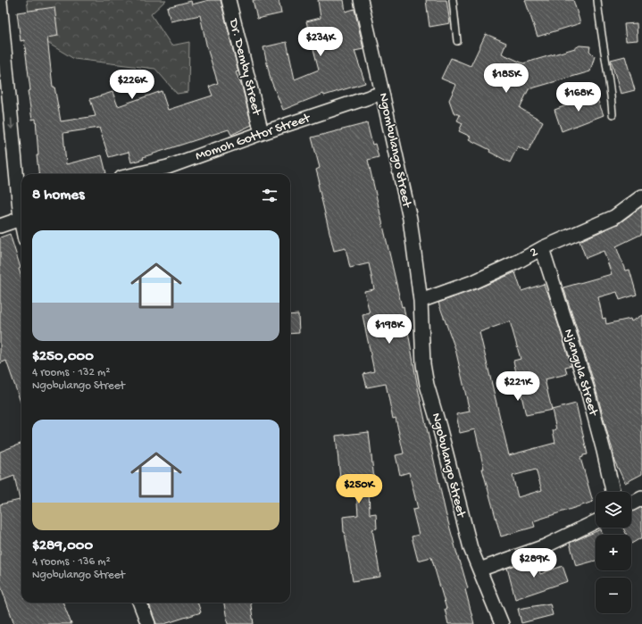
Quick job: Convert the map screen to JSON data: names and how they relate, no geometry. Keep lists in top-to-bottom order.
{
  "streets": {
    "street": [
      "Dr. Demby Street",
      "Momoh Gottor Street",
      "Ngombulango Street",
      "2",
      "Njangula Street",
      "Ngobulango Street"
    ]
  },
  "crossings": [
    ["Dr. Demby Street", "Momoh Gottor Street"],
    ["Momoh Gottor Street", "Ngombulango Street"],
    ["Ngombulango Street", "2"],
    ["Ngombulango Street", "Ngobulango Street"],
    ["2", "Njangula Street"],
    ["2", "Ngobulango Street"]
  ],
  "page": {
    "price": [
      "$234K",
      "$185K",
      "$226K",
      "$168K",
      "$198K",
      "$221K",
      "$250K",
      "$289K"
    ],
    "heading": "8 homes",
    "list": [
      {
        "name": "$250,000",
        "note": "4 rooms · 132 m² · Ngobulango Street"
      },
      {
        "name": "$289,000",
        "note": "4 rooms · 136 m² · Ngobulango Street"
      }
    ],
    "map_buttons": ["+", "−"]
  }
}
